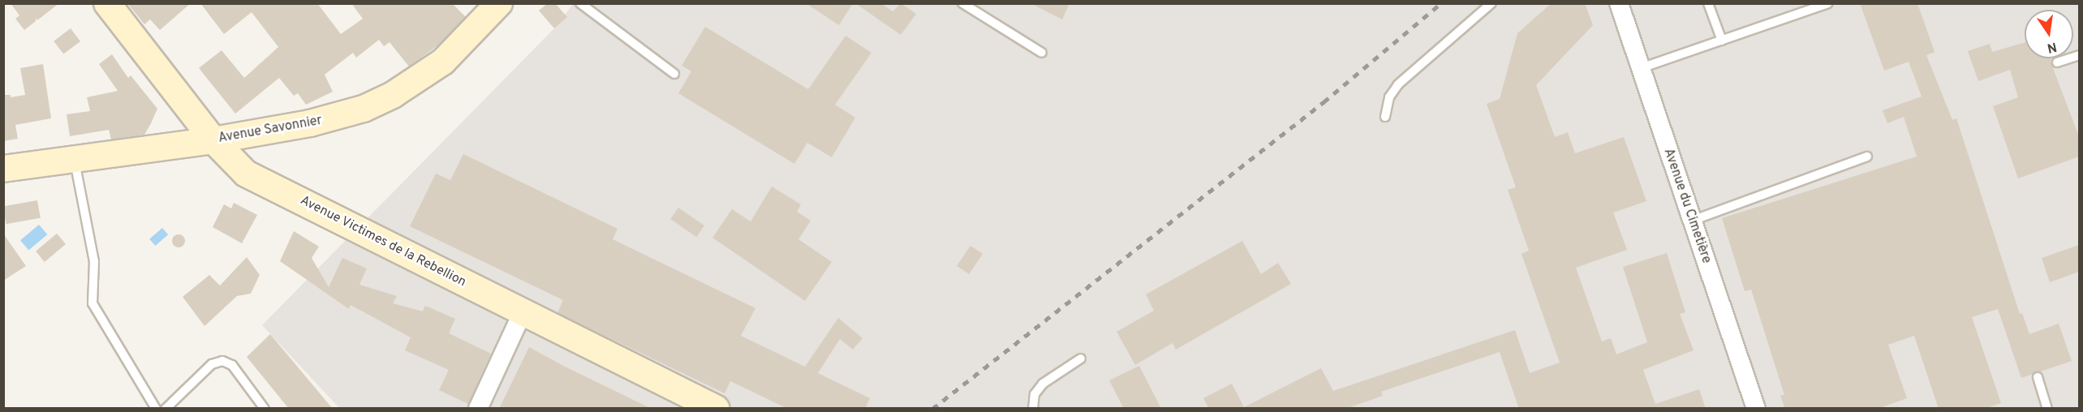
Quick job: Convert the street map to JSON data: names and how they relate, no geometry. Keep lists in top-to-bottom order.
{
  "streets": {
    "street": ["Avenue Savonnier", "Avenue du Cimetière", "Avenue Victimes de la Rebellion"]
  },
  "crossings": [
    ["Avenue Savonnier", "Avenue Victimes de la Rebellion"]
  ],
  "north": "bottom"
}
